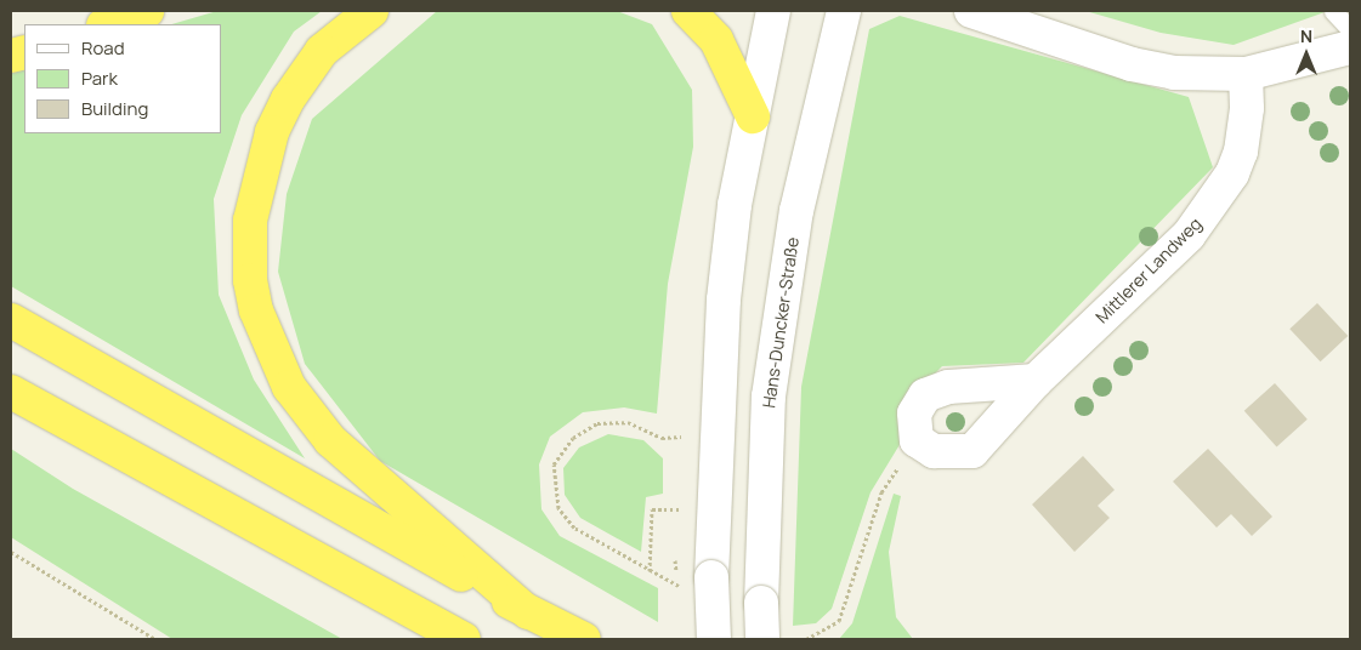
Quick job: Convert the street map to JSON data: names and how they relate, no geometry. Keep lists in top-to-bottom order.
{
  "streets": {
    "street": ["Mittlerer Landweg", "Hans-Duncker-Straße"]
  },
  "legend": ["Road", "Park", "Building"],
  "north": "top"
}
